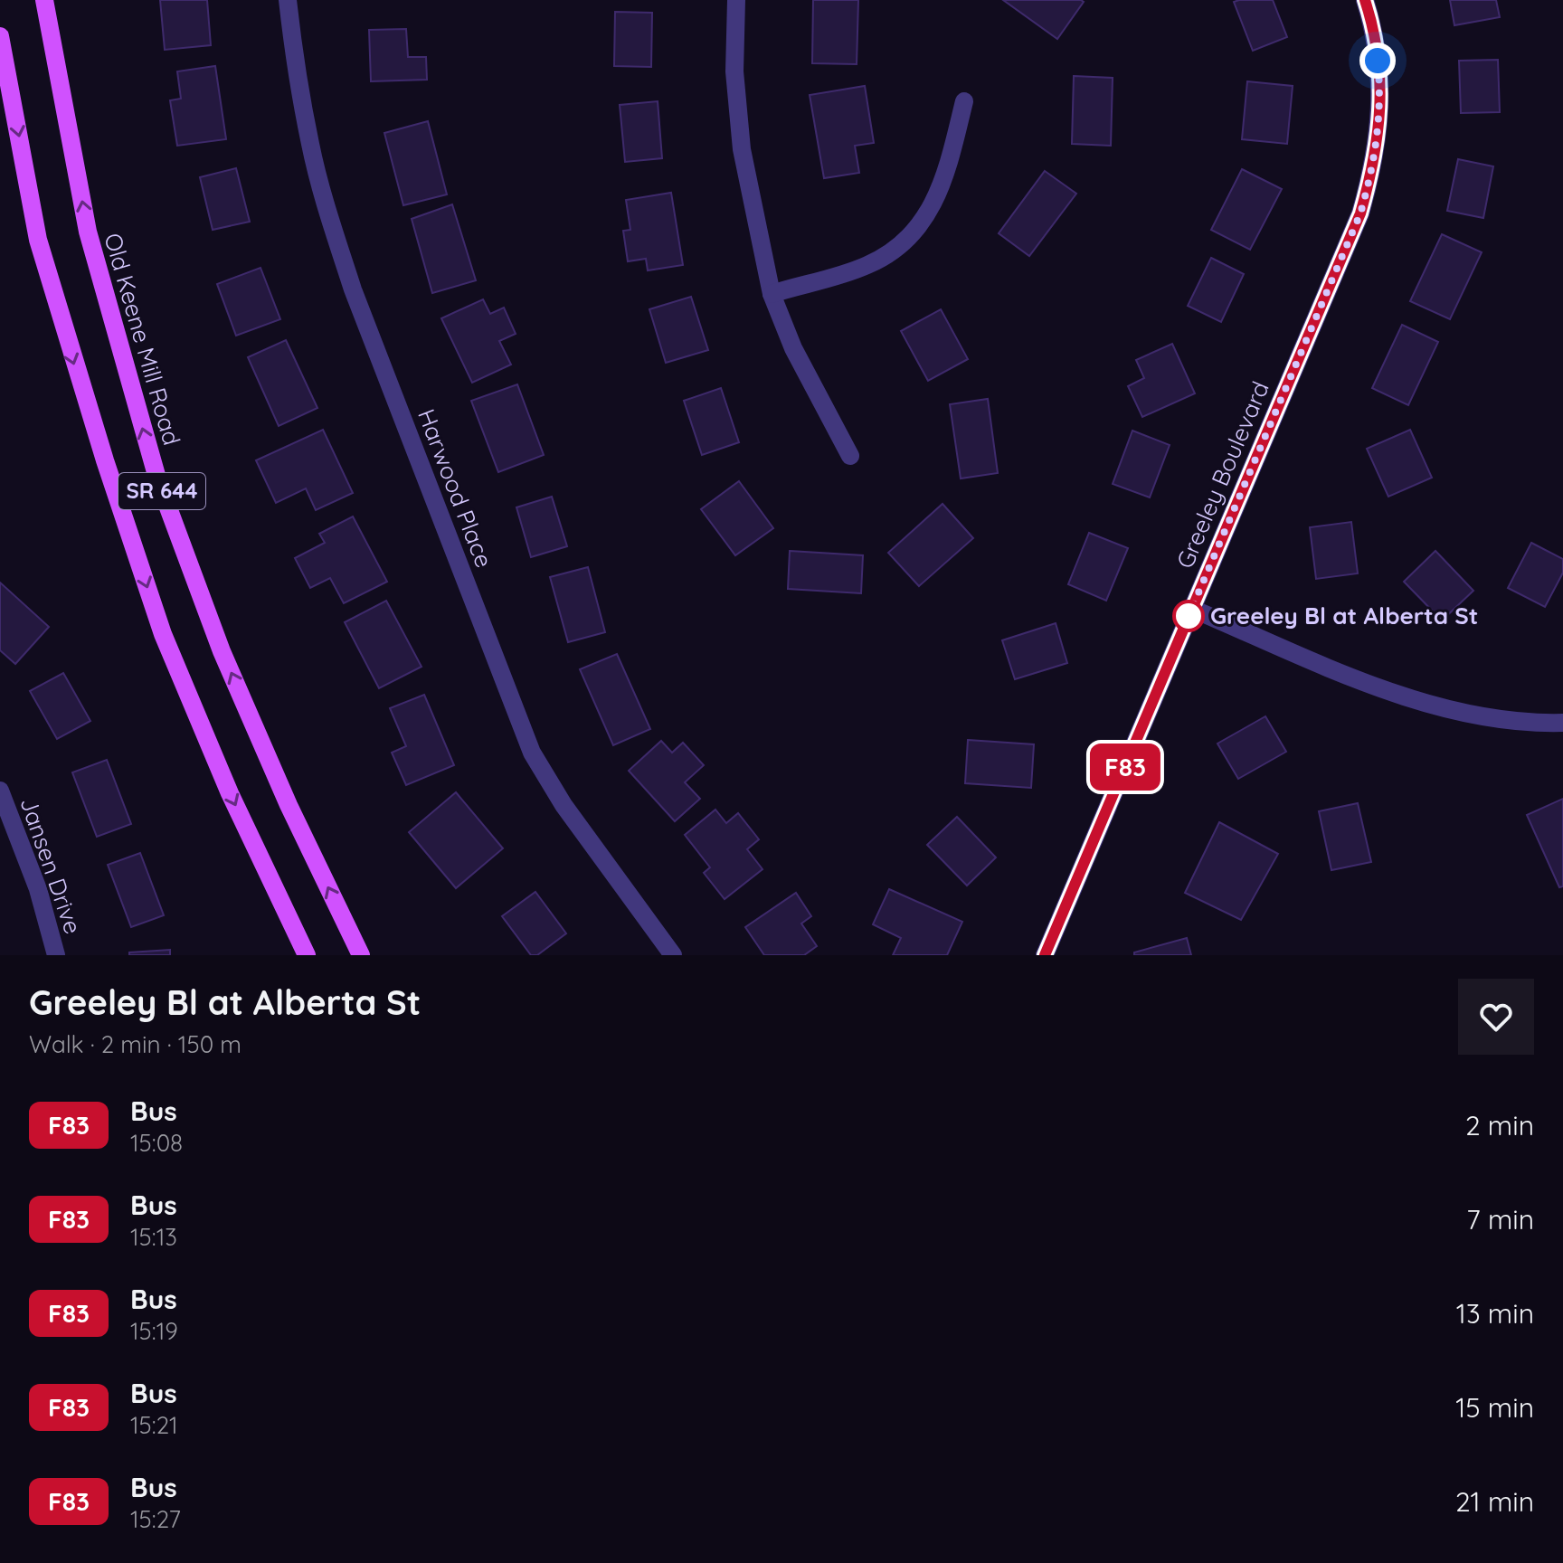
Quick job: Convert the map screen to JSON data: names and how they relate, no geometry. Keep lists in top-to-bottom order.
{
  "streets": {
    "main road": ["Old Keene Mill Road", "SR 644"],
    "street": ["Greeley Boulevard", "Harwood Place", "Jansen Drive"]
  },
  "places": ["Greeley Bl at Alberta St"],
  "lines": ["bus line F83"],
  "page": {
    "on_map": "F83",
    "heading": ["Greeley Bl at Alberta St", "Walk · 2 min · 150 m"],
    "list": [
      {
        "mark": "F83",
        "name": "Bus",
        "note": "15:08",
        "value": "2 min"
      },
      {
        "mark": "F83",
        "name": "Bus",
        "note": "15:13",
        "value": "7 min"
      },
      {
        "mark": "F83",
        "name": "Bus",
        "note": "15:19",
        "value": "13 min"
      },
      {
        "mark": "F83",
        "name": "Bus",
        "note": "15:21",
        "value": "15 min"
      },
      {
        "mark": "F83",
        "name": "Bus",
        "note": "15:27",
        "value": "21 min"
      }
    ]
  }
}
